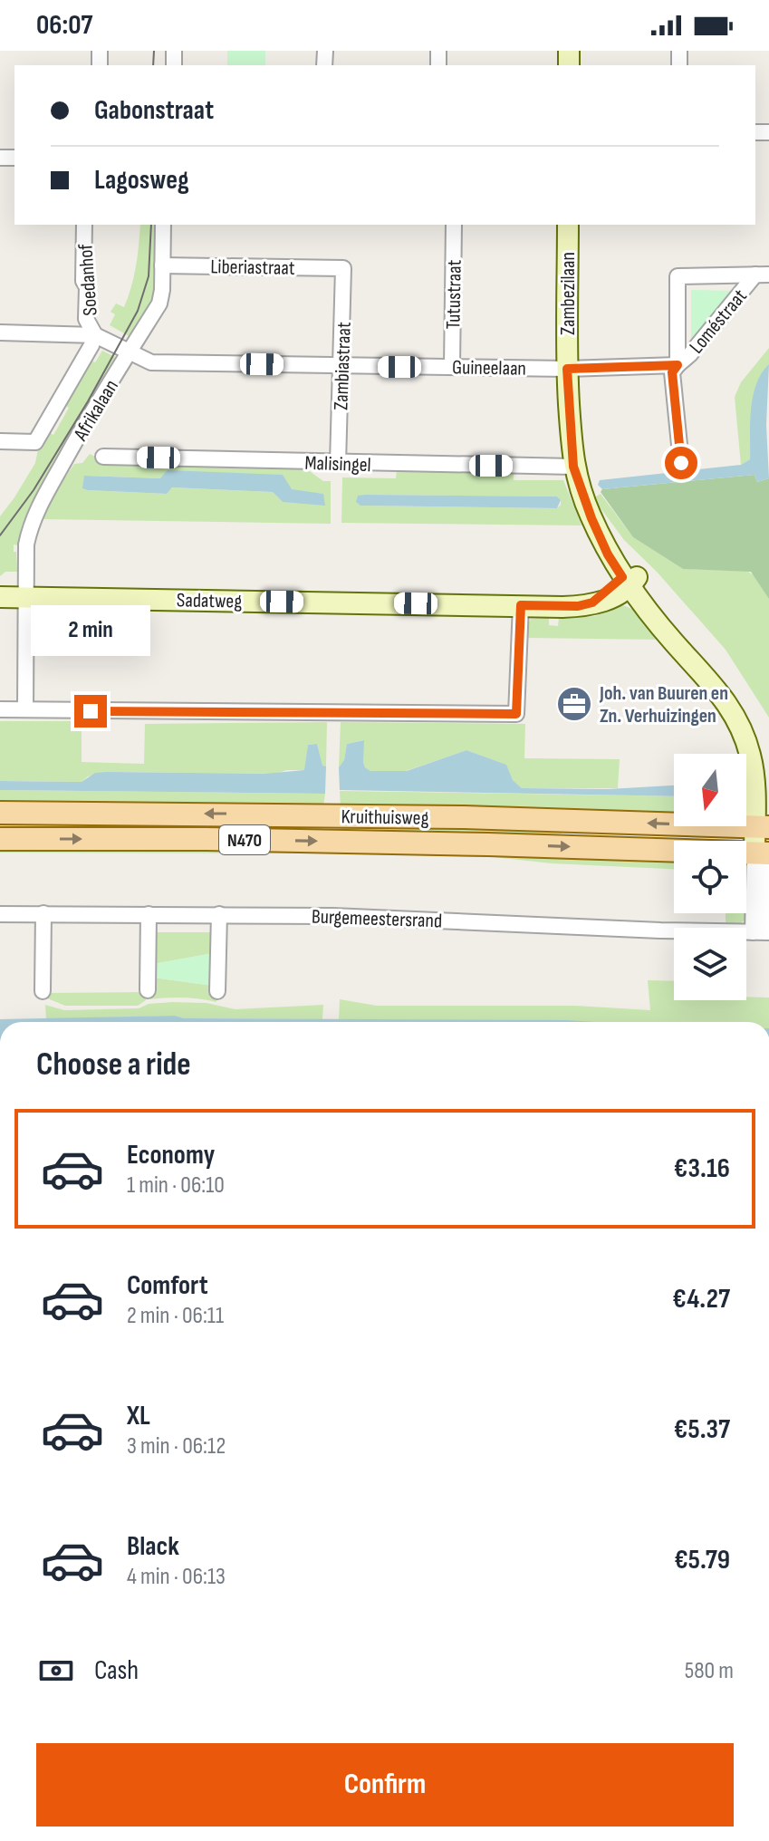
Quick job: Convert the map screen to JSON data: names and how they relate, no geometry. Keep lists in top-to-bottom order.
{
  "streets": {
    "main road": ["Kruithuisweg", "N470"],
    "street": [
      "Liberiastraat",
      "Soedanhof",
      "Zambezilaan",
      "Tutustraat",
      "Loméstraat",
      "Zambiastraat",
      "Guineelaan",
      "Afrikalaan",
      "Malisingel",
      "Sadatweg",
      "Burgemeestersrand"
    ]
  },
  "crossings": [
    ["Liberiastraat", "Zambiastraat"],
    ["Liberiastraat", "Afrikalaan"],
    ["Soedanhof", "Guineelaan"],
    ["Zambezilaan", "Guineelaan"],
    ["Zambezilaan", "Malisingel"],
    ["Zambezilaan", "Sadatweg"],
    ["Zambezilaan", "Kruithuisweg"],
    ["Tutustraat", "Guineelaan"],
    ["Loméstraat", "Guineelaan"],
    ["Zambiastraat", "Guineelaan"],
    ["Zambiastraat", "Malisingel"],
    ["Guineelaan", "Afrikalaan"],
    ["Afrikalaan", "Sadatweg"]
  ],
  "places": {
    "office": ["Joh. van Buuren en Zn. Verhuizingen"]
  },
  "north": "bottom",
  "page": {
    "status": "06:07",
    "banner": ["Gabonstraat", "Lagosweg"],
    "bubble": "2 min",
    "heading": "Choose a ride",
    "list": [
      {
        "name": "Economy",
        "note": "1 min · 06:10",
        "value": "€3.16"
      },
      {
        "name": "Comfort",
        "note": "2 min · 06:11",
        "value": "€4.27"
      },
      {
        "name": "XL",
        "note": "3 min · 06:12",
        "value": "€5.37"
      },
      {
        "name": "Black",
        "note": "4 min · 06:13",
        "value": "€5.79"
      }
    ],
    "pay": ["Cash", "580 m"],
    "buttons": "Confirm"
  }
}
